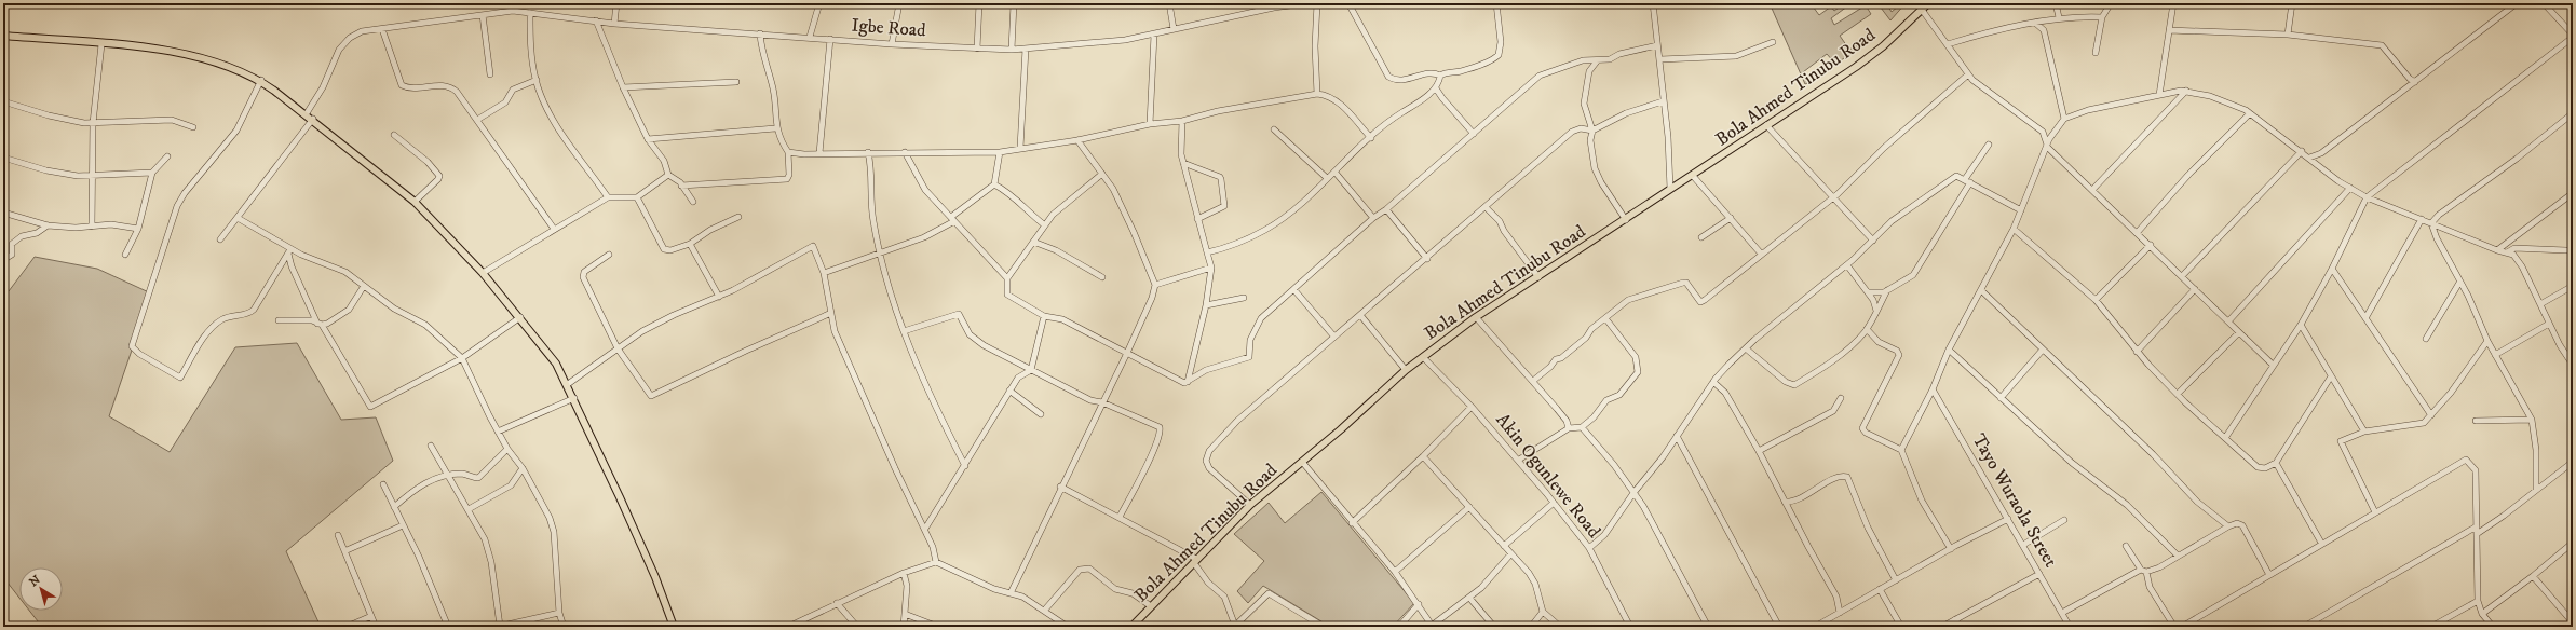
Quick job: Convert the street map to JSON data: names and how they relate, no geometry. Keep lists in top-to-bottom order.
{
  "streets": {
    "main road": ["Bola Ahmed Tinubu Road"],
    "street": ["Igbe Road", "Akin Ogunlewe Road", "Tayo Wuraola Street"]
  },
  "crossings": [
    ["Bola Ahmed Tinubu Road", "Akin Ogunlewe Road"]
  ],
  "north": "top left"
}
